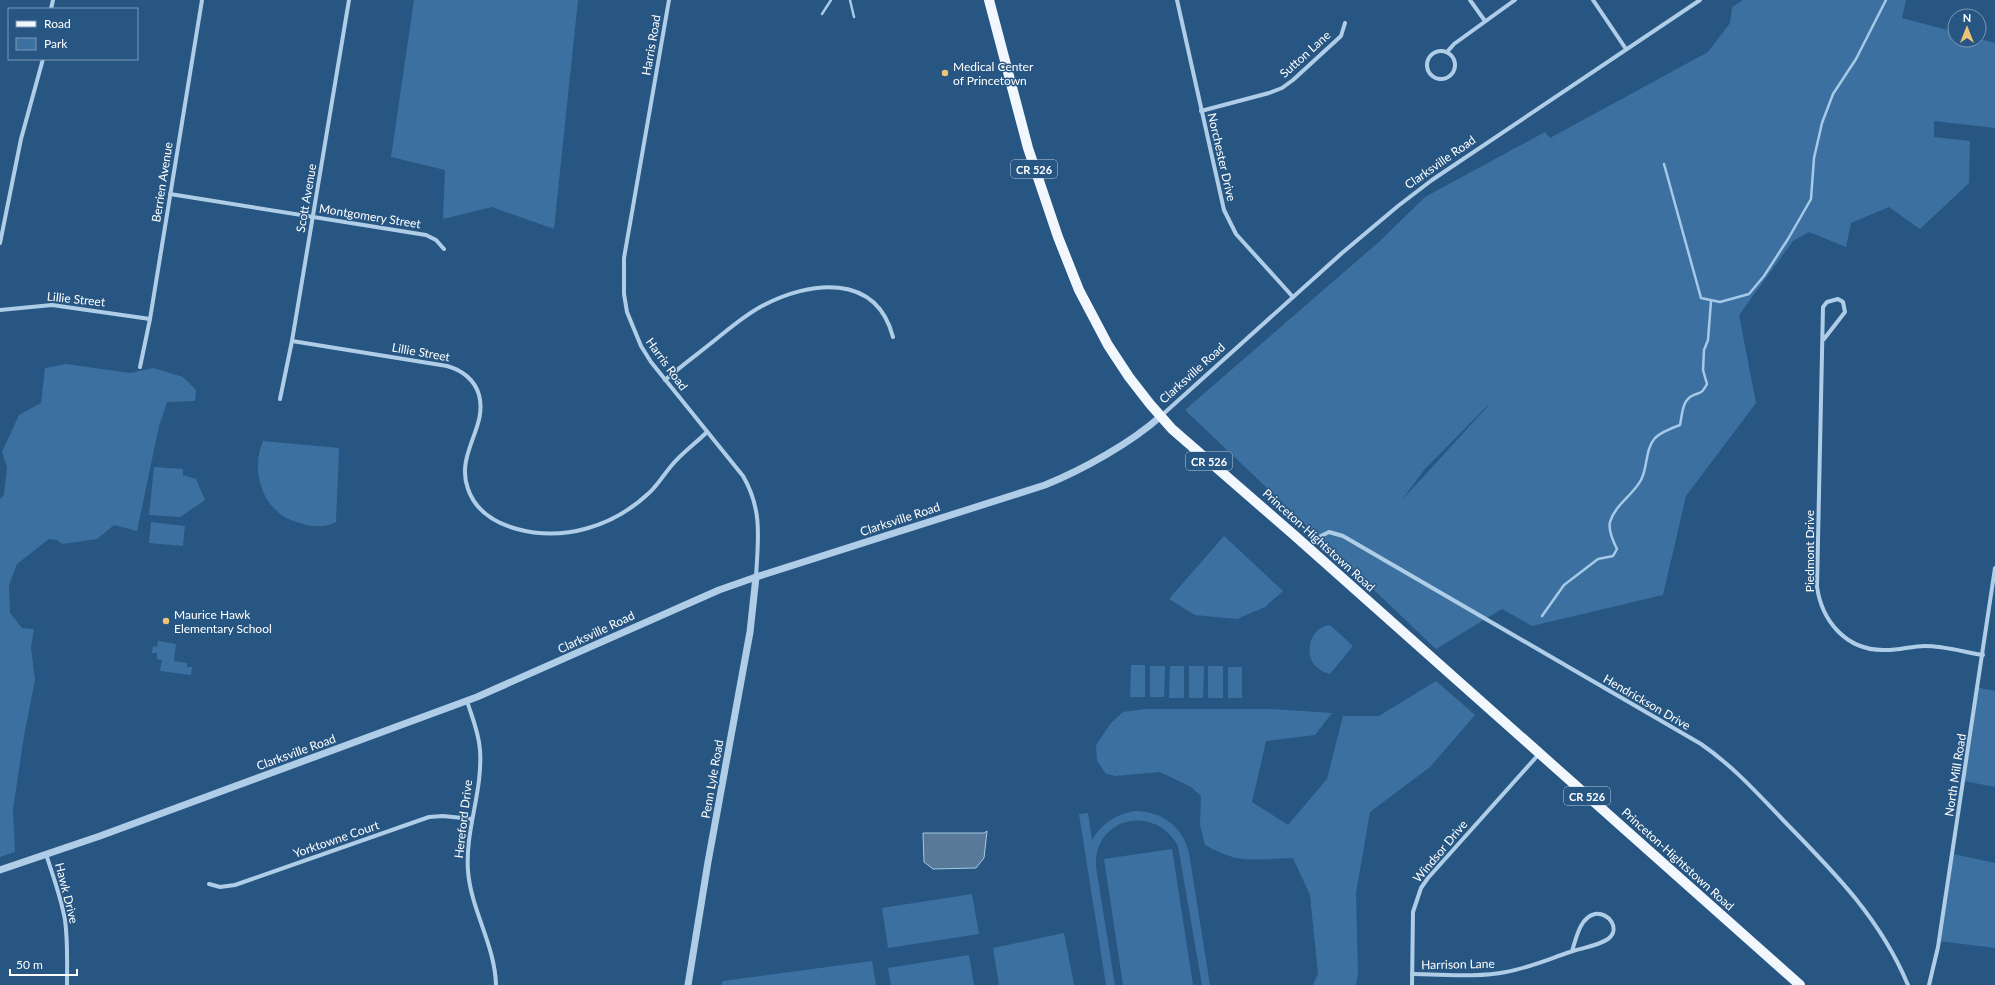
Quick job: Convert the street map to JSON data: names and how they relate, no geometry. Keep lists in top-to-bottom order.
{
  "streets": {
    "main road": ["CR 526", "Princeton-Hightstown Road"],
    "street": [
      "Harris Road",
      "Sutton Lane",
      "Norchester Drive",
      "Clarksville Road",
      "Berrien Avenue",
      "Scott Avenue",
      "Montgomery Street",
      "Lillie Street",
      "Piedmont Drive",
      "Hendrickson Drive",
      "North Mill Road",
      "Penn Lyle Road",
      "Hereford Drive",
      "Yorktowne Court",
      "Windsor Drive",
      "Hawk Drive",
      "Harrison Lane"
    ]
  },
  "crossings": [
    ["Harris Road", "Clarksville Road"],
    ["Harris Road", "Lillie Street"],
    ["Harris Road", "Penn Lyle Road"],
    ["Sutton Lane", "Norchester Drive"],
    ["Norchester Drive", "Clarksville Road"],
    ["Clarksville Road", "Princeton-Hightstown Road"],
    ["Clarksville Road", "Penn Lyle Road"],
    ["Clarksville Road", "Hereford Drive"],
    ["Clarksville Road", "Hawk Drive"],
    ["Berrien Avenue", "Montgomery Street"],
    ["Berrien Avenue", "Lillie Street"],
    ["Scott Avenue", "Montgomery Street"],
    ["Scott Avenue", "Lillie Street"],
    ["Princeton-Hightstown Road", "Hendrickson Drive"],
    ["Princeton-Hightstown Road", "Windsor Drive"],
    ["Piedmont Drive", "North Mill Road"],
    ["Hereford Drive", "Yorktowne Court"],
    ["Windsor Drive", "Harrison Lane"]
  ],
  "places": ["Medical Center of Princetown", "Maurice Hawk Elementary School"],
  "legend": ["Road", "Park"],
  "scale_bar": "50 m",
  "north": "top"
}
